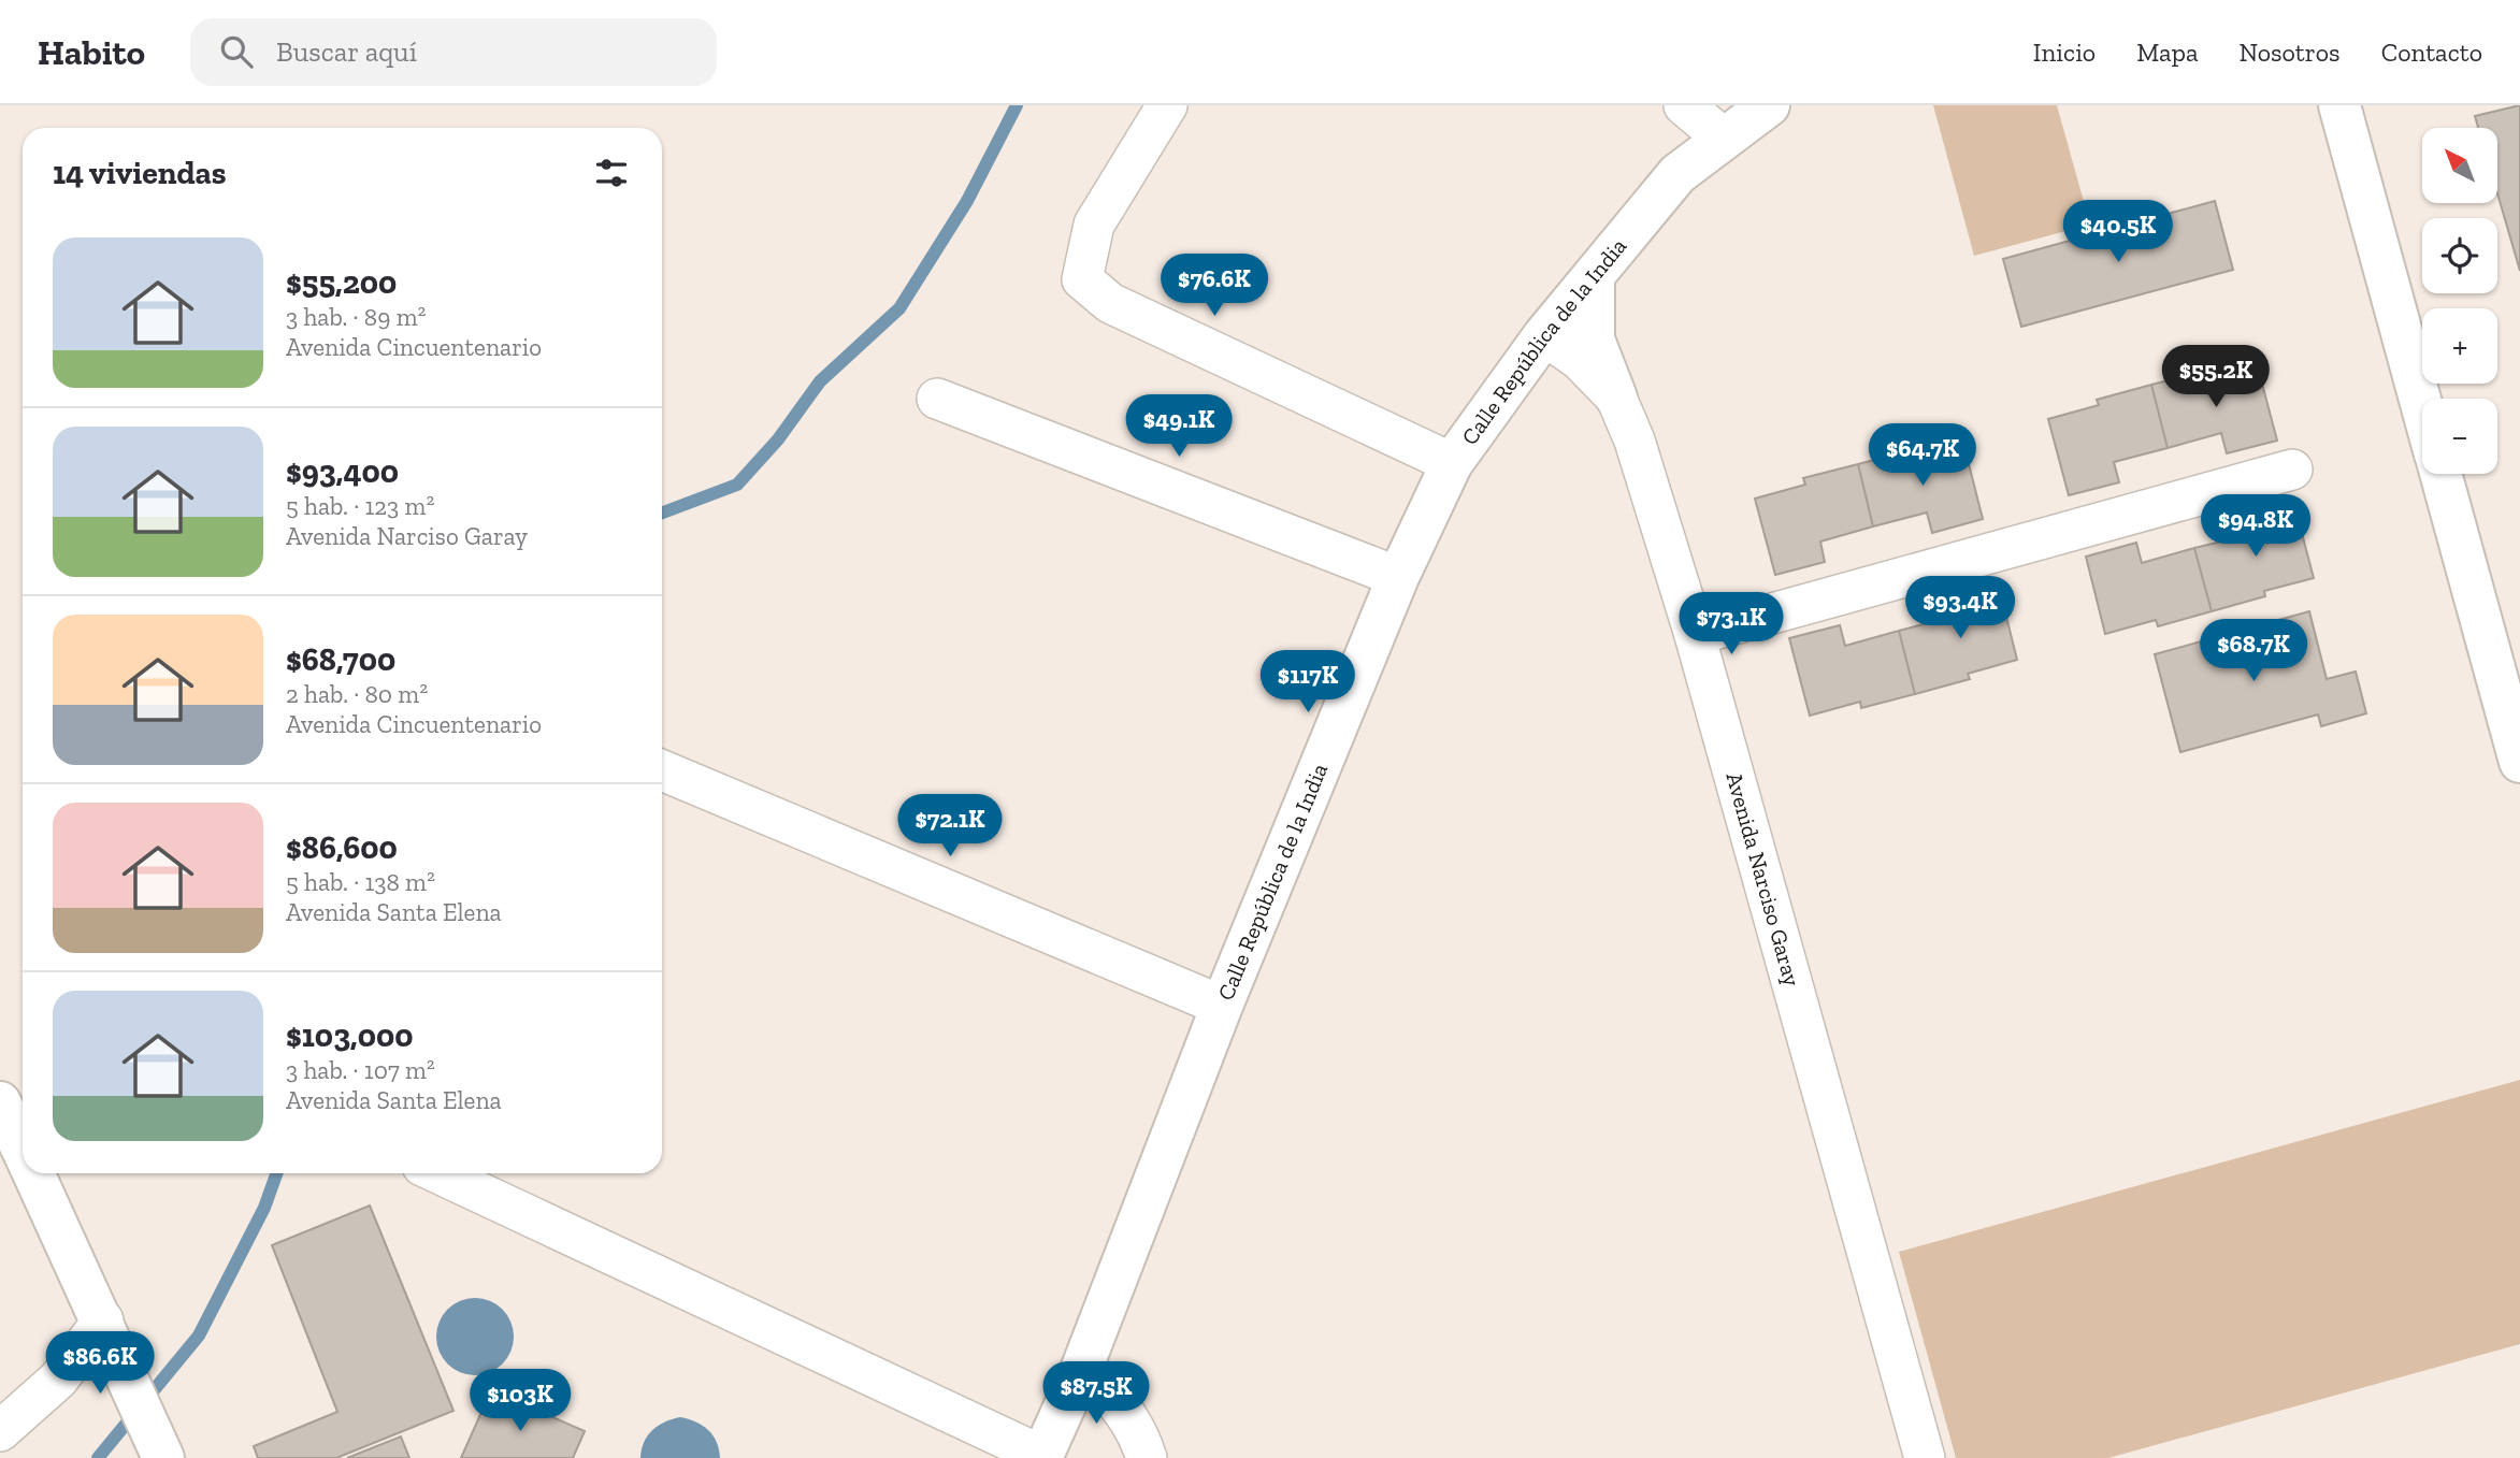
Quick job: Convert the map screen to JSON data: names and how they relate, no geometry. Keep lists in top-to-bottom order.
{
  "streets": {
    "street": ["Calle República de la India", "Avenida Narciso Garay"]
  },
  "crossings": [
    ["Calle República de la India", "Avenida Narciso Garay"]
  ],
  "north": "top left",
  "page": {
    "header": "Habito",
    "search": "Buscar aquí",
    "nav": [
      "Inicio",
      "Mapa",
      "Nosotros",
      "Contacto"
    ],
    "map_buttons": ["+", "−"],
    "heading": "14 viviendas",
    "price": [
      "$40.5K",
      "$76.6K",
      "$55.2K",
      "$49.1K",
      "$64.7K",
      "$94.8K",
      "$93.4K",
      "$73.1K",
      "$68.7K",
      "$117K",
      "$72.1K",
      "$86.6K",
      "$87.5K",
      "$103K"
    ],
    "list": [
      {
        "name": "$55,200",
        "note": "3 hab. · 89 m² · Avenida Cincuentenario"
      },
      {
        "name": "$93,400",
        "note": "5 hab. · 123 m² · Avenida Narciso Garay"
      },
      {
        "name": "$68,700",
        "note": "2 hab. · 80 m² · Avenida Cincuentenario"
      },
      {
        "name": "$86,600",
        "note": "5 hab. · 138 m² · Avenida Santa Elena"
      },
      {
        "name": "$103,000",
        "note": "3 hab. · 107 m² · Avenida Santa Elena"
      }
    ]
  }
}
